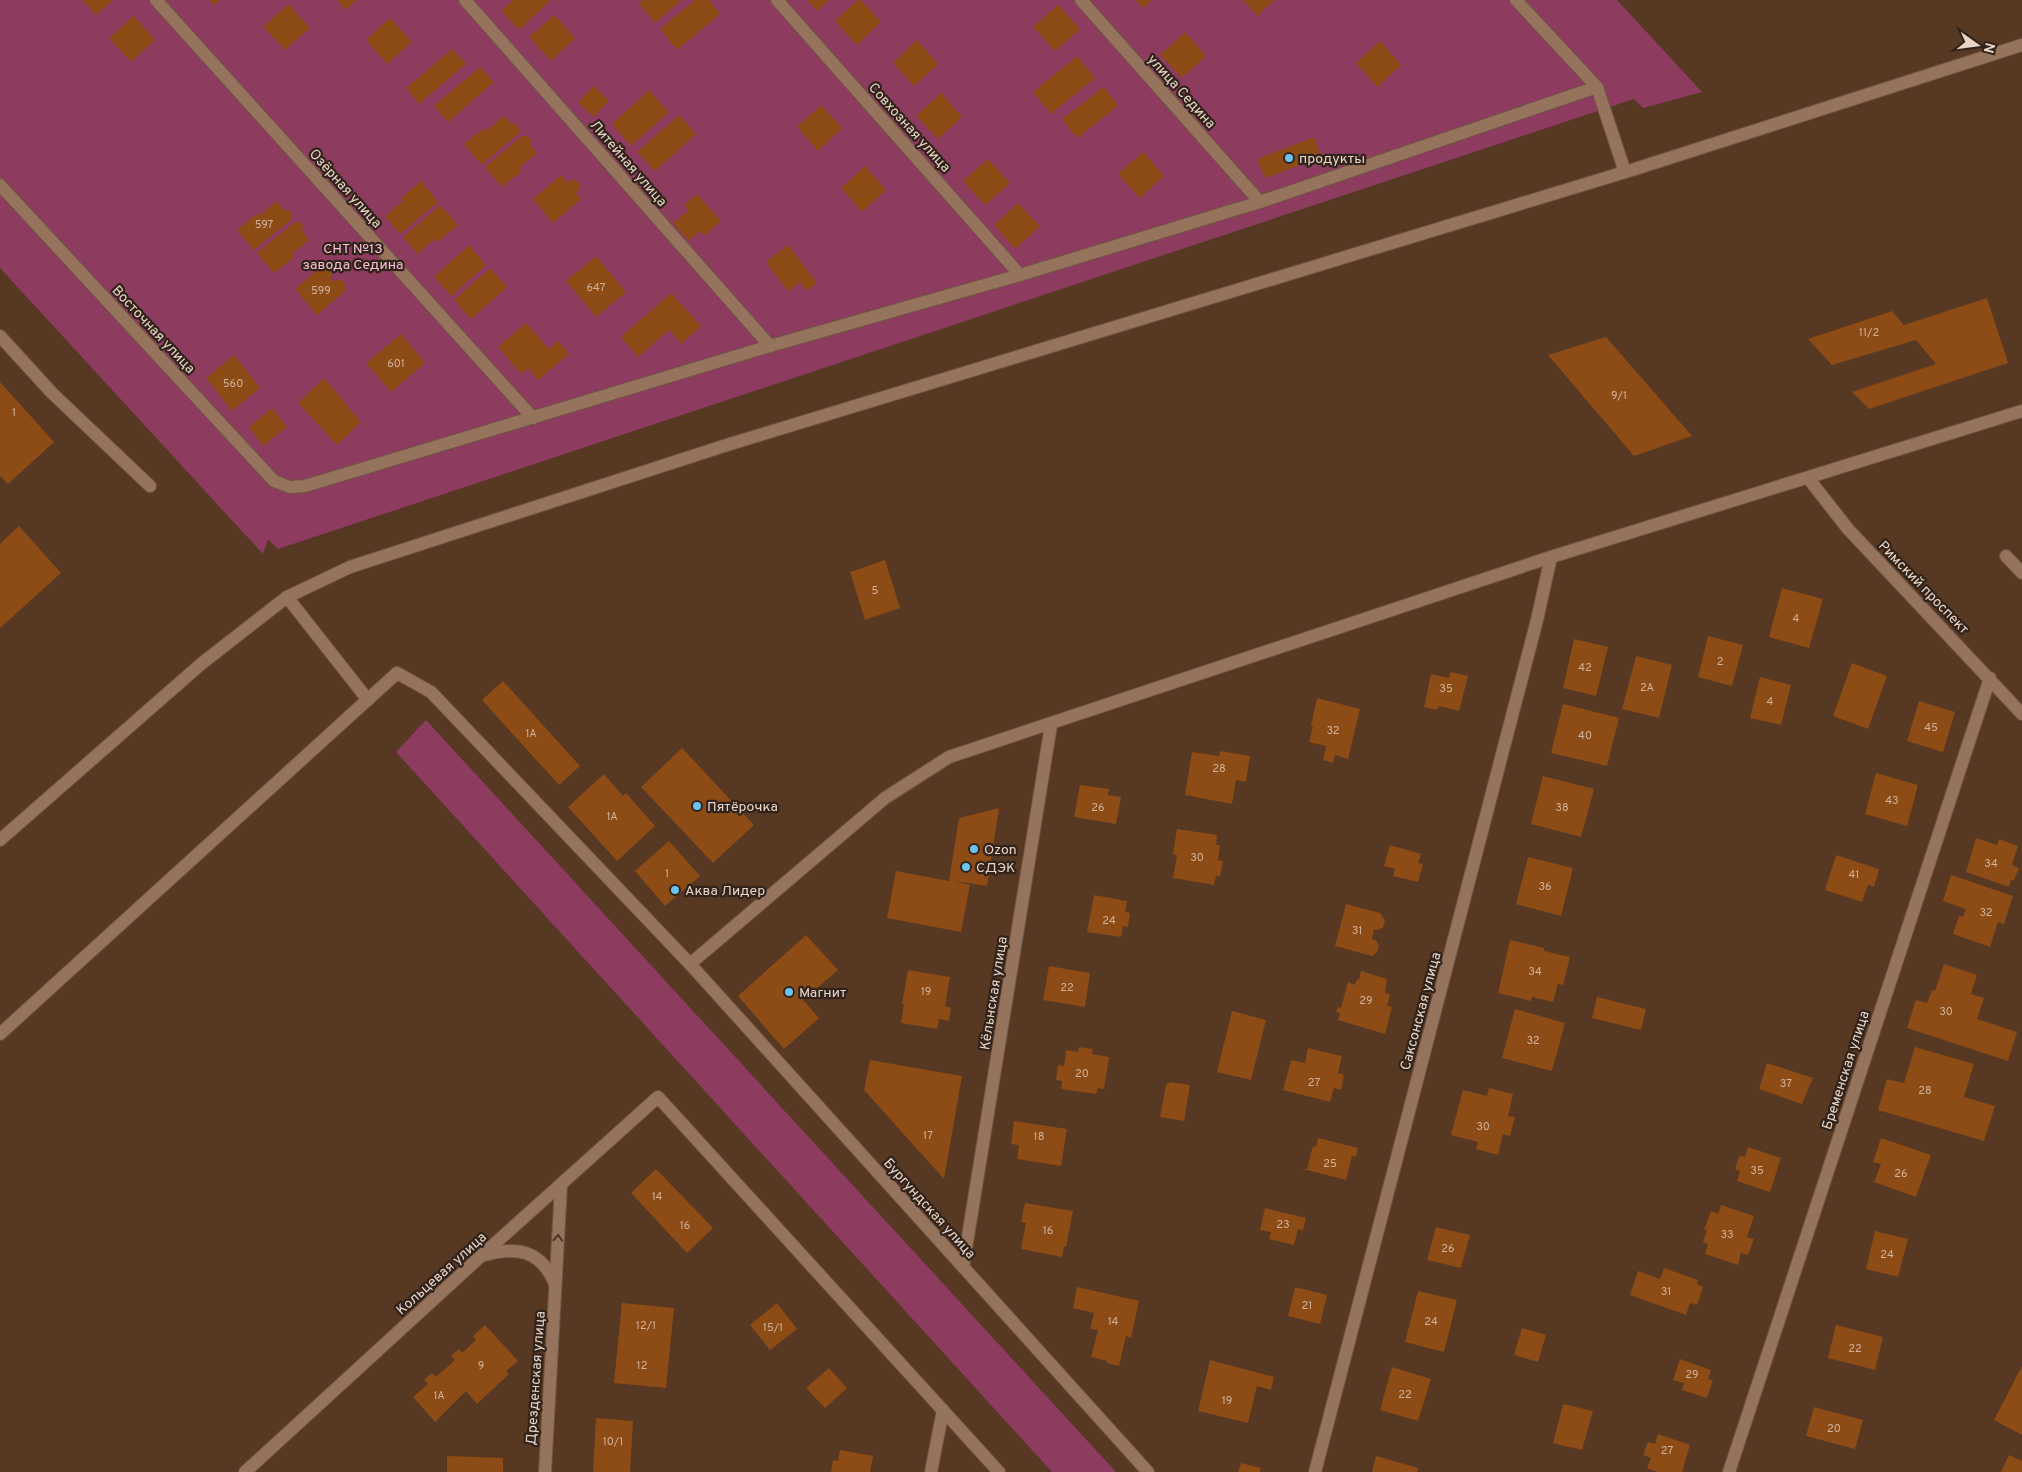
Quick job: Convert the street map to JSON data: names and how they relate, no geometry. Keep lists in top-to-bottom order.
{
  "streets": {
    "street": [
      "улица Седина",
      "Совхозная улица",
      "Литейная улица",
      "Озёрная улица",
      "Восточная улица",
      "Римский проспект",
      "Кёльнская улица",
      "Саксонская улица",
      "Бременская улица",
      "Бургундская улица",
      "Кольцевая улица",
      "Дрезденская улица"
    ]
  },
  "crossings": [
    ["Озёрная улица", "Восточная улица"],
    ["Римский проспект", "Бременская улица"],
    ["Кёльнская улица", "Бургундская улица"],
    ["Кольцевая улица", "Дрезденская улица"]
  ],
  "one_way": ["Дрезденская улица"],
  "parks": ["СНТ №13 завода Седина"],
  "places": [
    "продукты",
    "Пятёрочка",
    "Ozon",
    "СДЭК",
    "Аква Лидер",
    "Магнит"
  ],
  "house_numbers": [
    "597",
    "647",
    "599",
    "11/2",
    "601",
    "560",
    "9/1",
    "1",
    "5",
    "4",
    "2",
    "42",
    "2А",
    "35",
    "4",
    "45",
    "32",
    "1А",
    "40",
    "28",
    "43",
    "26",
    "38",
    "1А",
    "30",
    "34",
    "1",
    "41",
    "36",
    "32",
    "24",
    "31",
    "34",
    "22",
    "19",
    "29",
    "30",
    "32",
    "20",
    "27",
    "37",
    "28",
    "30",
    "17",
    "18",
    "25",
    "35",
    "26",
    "14",
    "23",
    "16",
    "16",
    "33",
    "26",
    "24",
    "31",
    "21",
    "14",
    "24",
    "12/1",
    "15/1",
    "22",
    "9",
    "12",
    "29",
    "22",
    "1А",
    "19",
    "20",
    "10/1",
    "27"
  ],
  "north": "right"
}
